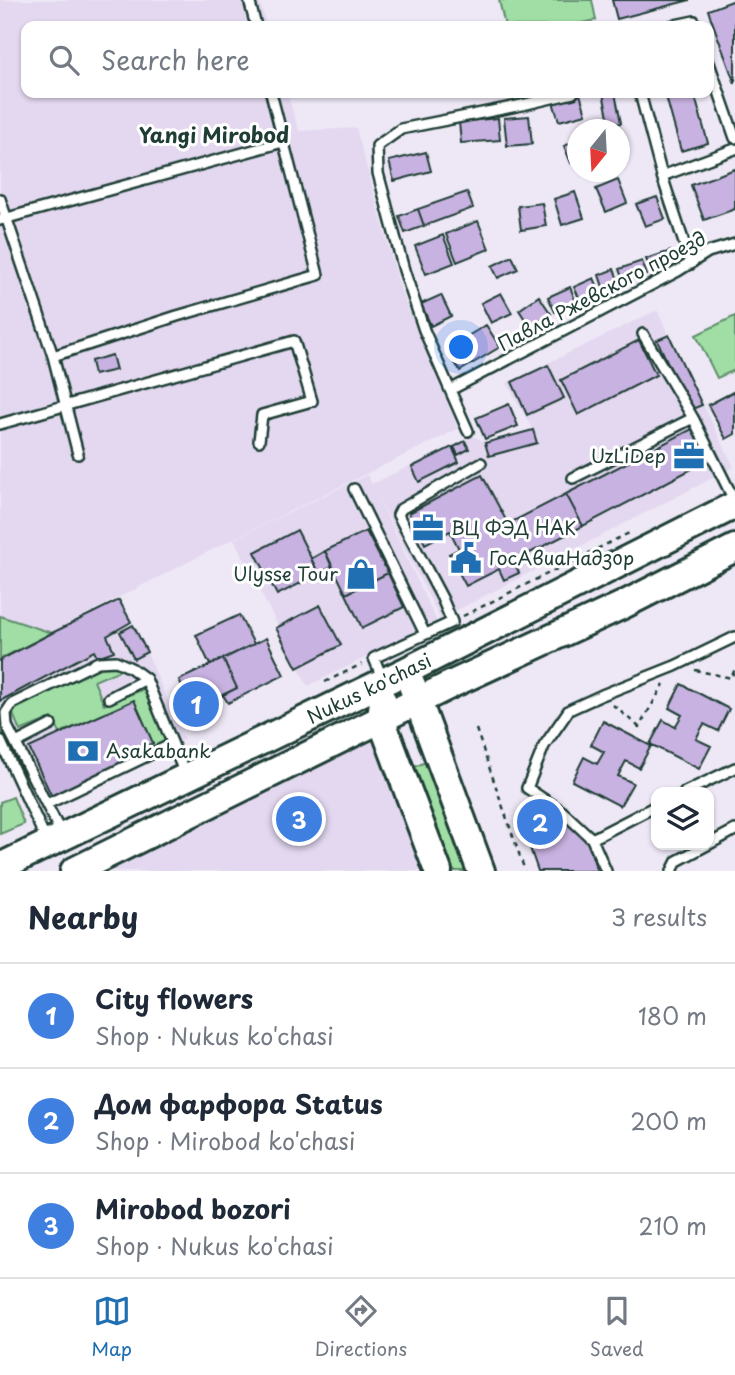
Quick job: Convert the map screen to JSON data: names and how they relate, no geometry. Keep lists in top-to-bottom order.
{
  "streets": {
    "main road": ["Nukus ko'chasi"],
    "lane": ["Павла Ржевского проезд"]
  },
  "districts": ["Yangi Mirobod"],
  "places": {
    "office": ["UzLiDep", "ВЦ ФЭД НАК"],
    "public building": ["ГосАвиаНадзор"],
    "shop": ["Ulysse Tour"],
    "bank": ["Asakabank"]
  },
  "north": "bottom",
  "page": {
    "search": "Search here",
    "pins": ["1", "3", "2"],
    "heading": ["Nearby", "3 results"],
    "list": [
      {
        "mark": "1",
        "name": "City flowers",
        "note": "Shop · Nukus ko'chasi",
        "value": "180 m"
      },
      {
        "mark": "2",
        "name": "Дом фарфора Status",
        "note": "Shop · Mirobod ko'chasi",
        "value": "200 m"
      },
      {
        "mark": "3",
        "name": "Mirobod bozori",
        "note": "Shop · Nukus ko'chasi",
        "value": "210 m"
      }
    ],
    "nav": ["Map", "Directions", "Saved"]
  }
}
